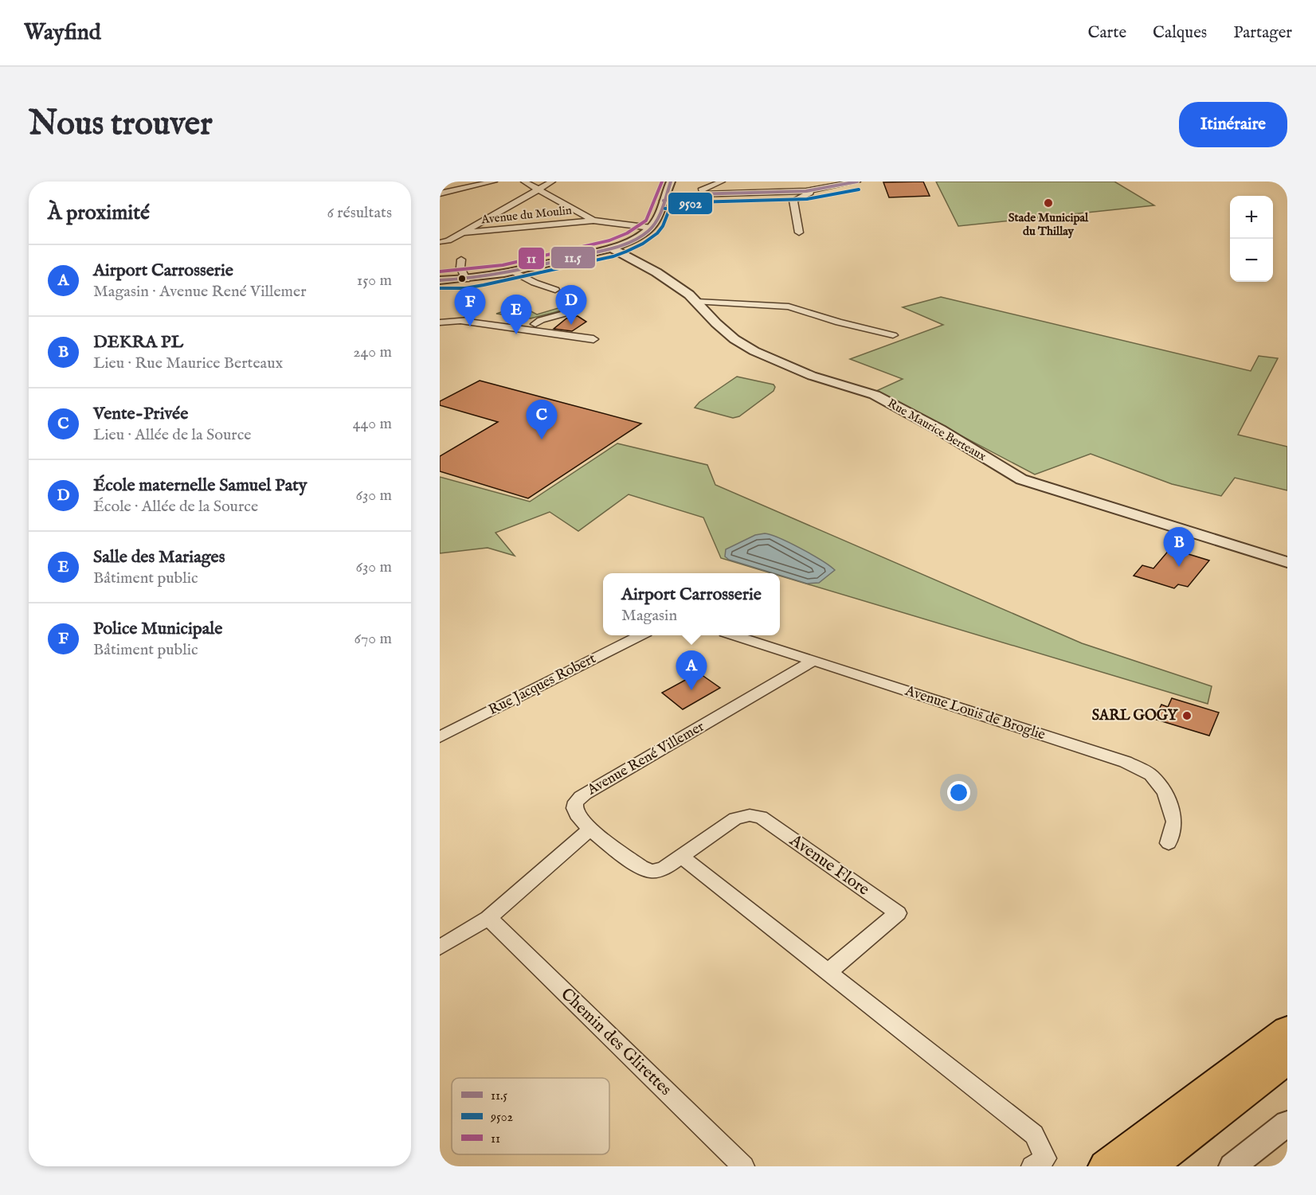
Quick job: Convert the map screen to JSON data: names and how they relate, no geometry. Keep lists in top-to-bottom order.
{
  "streets": {
    "street": [
      "Avenue du Moulin",
      "Rue Maurice Berteaux",
      "Rue Jacques Robert",
      "Avenue Louis de Broglie",
      "Avenue René Villemer",
      "Avenue Flore",
      "Chemin des Glirettes"
    ]
  },
  "crossings": [
    ["Avenue Louis de Broglie", "Avenue René Villemer"],
    ["Avenue René Villemer", "Avenue Flore"]
  ],
  "places": ["Stade Municipal du Thillay", "SARL GOGY"],
  "lines": ["transit line 11.5", "transit line 11", "transit line 9502"],
  "legend": ["11.5", "9502", "11"],
  "page": {
    "header": "Wayfind",
    "nav": ["Carte", "Calques", "Partager"],
    "buttons": "Itinéraire",
    "title": "Nous trouver",
    "heading": ["À proximité", "6 résultats"],
    "map_buttons": ["+", "−"],
    "list": [
      {
        "mark": "A",
        "name": "Airport Carrosserie",
        "note": "Magasin · Avenue René Villemer",
        "value": "150 m"
      },
      {
        "mark": "B",
        "name": "DEKRA PL",
        "note": "Lieu · Rue Maurice Berteaux",
        "value": "240 m"
      },
      {
        "mark": "C",
        "name": "Vente-Privée",
        "note": "Lieu · Allée de la Source",
        "value": "440 m"
      },
      {
        "mark": "D",
        "name": "École maternelle Samuel Paty",
        "note": "École · Allée de la Source",
        "value": "630 m"
      },
      {
        "mark": "E",
        "name": "Salle des Mariages",
        "note": "Bâtiment public",
        "value": "630 m"
      },
      {
        "mark": "F",
        "name": "Police Municipale",
        "note": "Bâtiment public",
        "value": "670 m"
      }
    ],
    "pins": [
      "D",
      "F",
      "E",
      "C",
      "B",
      "A"
    ],
    "popup": ["Airport Carrosserie", "Magasin"]
  }
}
